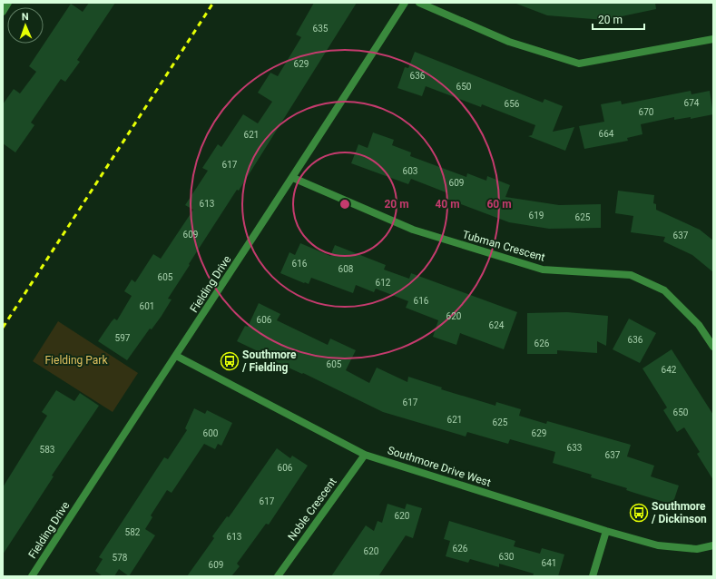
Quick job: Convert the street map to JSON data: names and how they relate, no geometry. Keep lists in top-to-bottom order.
{
  "streets": {
    "street": [
      "Tubman Crescent",
      "Fielding Drive",
      "Southmore Drive West",
      "Noble Crescent"
    ]
  },
  "crossings": [
    ["Tubman Crescent", "Fielding Drive"],
    ["Fielding Drive", "Southmore Drive West"],
    ["Southmore Drive West", "Noble Crescent"]
  ],
  "parks": ["Fielding Park"],
  "places": {
    "bus stop": ["Southmore / Fielding", "Southmore / Dickinson"]
  },
  "house_numbers": [
    "635",
    "629",
    "636",
    "650",
    "674",
    "656",
    "670",
    "664",
    "621",
    "617",
    "603",
    "609",
    "613",
    "619",
    "625",
    "609",
    "637",
    "616",
    "608",
    "605",
    "612",
    "616",
    "601",
    "620",
    "606",
    "624",
    "597",
    "636",
    "626",
    "605",
    "642",
    "617",
    "650",
    "621",
    "625",
    "600",
    "629",
    "633",
    "583",
    "637",
    "606",
    "617",
    "620",
    "582",
    "613",
    "626",
    "620",
    "630",
    "578",
    "641",
    "609"
  ],
  "scale_bar": "20 m",
  "north": "top",
  "rings": ["20 m", "40 m", "60 m"]
}
